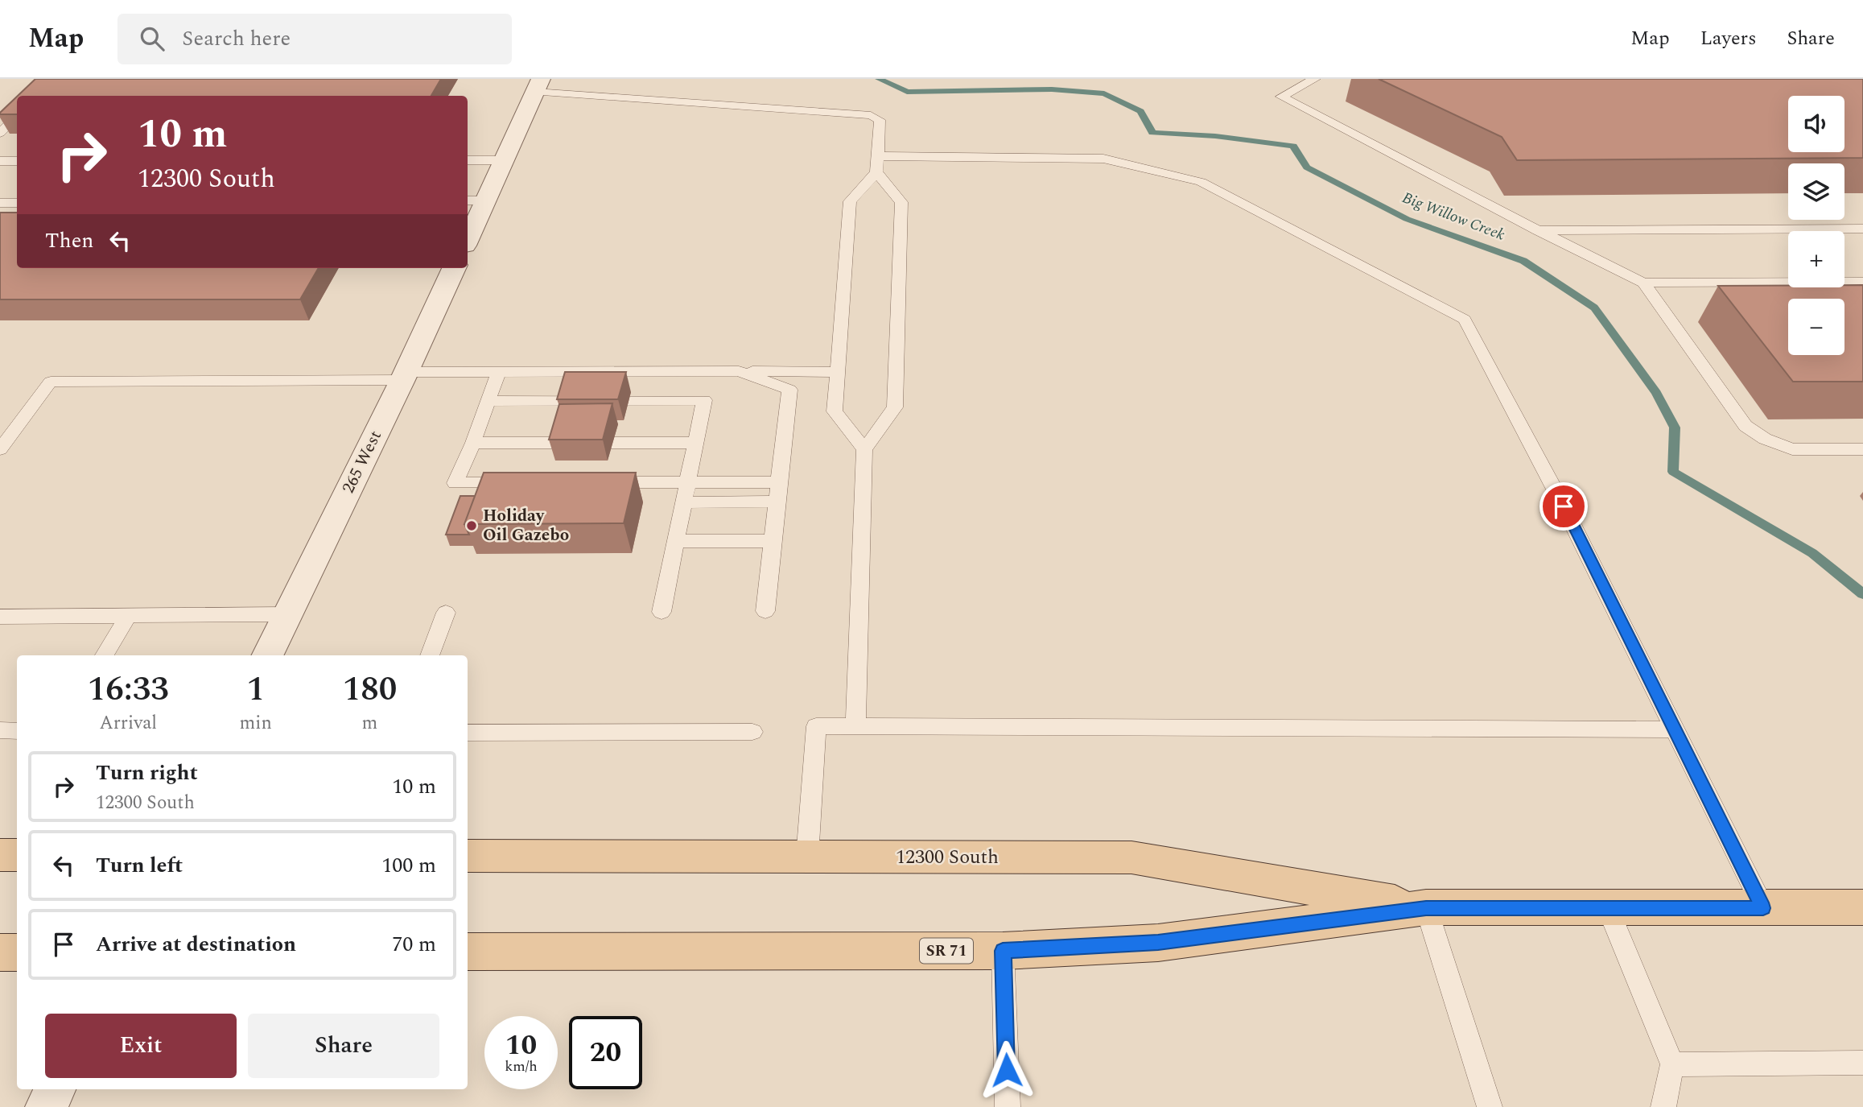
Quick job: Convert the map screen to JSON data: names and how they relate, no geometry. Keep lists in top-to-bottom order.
{
  "streets": {
    "main road": ["12300 South", "SR 71"],
    "street": ["265 West"]
  },
  "water": ["Big Willow Creek"],
  "places": ["Holiday Oil Gazebo"],
  "page": {
    "header": "Map",
    "search": "Search here",
    "nav": ["Map", "Layers", "Share"],
    "map_buttons": ["+", "−"],
    "turn": ["10 m", "12300 South"],
    "then": "Then",
    "eta": [
      "16:33",
      "Arrival",
      "1",
      "min",
      "180",
      "m"
    ],
    "list": [
      {
        "name": "Turn right",
        "note": "12300 South",
        "value": "10 m"
      },
      {
        "name": "Turn left",
        "value": "100 m"
      },
      {
        "name": "Arrive at destination",
        "value": "70 m"
      }
    ],
    "buttons": ["Exit", "Share"],
    "speed": "10 km/h",
    "limit": "20"
  }
}
